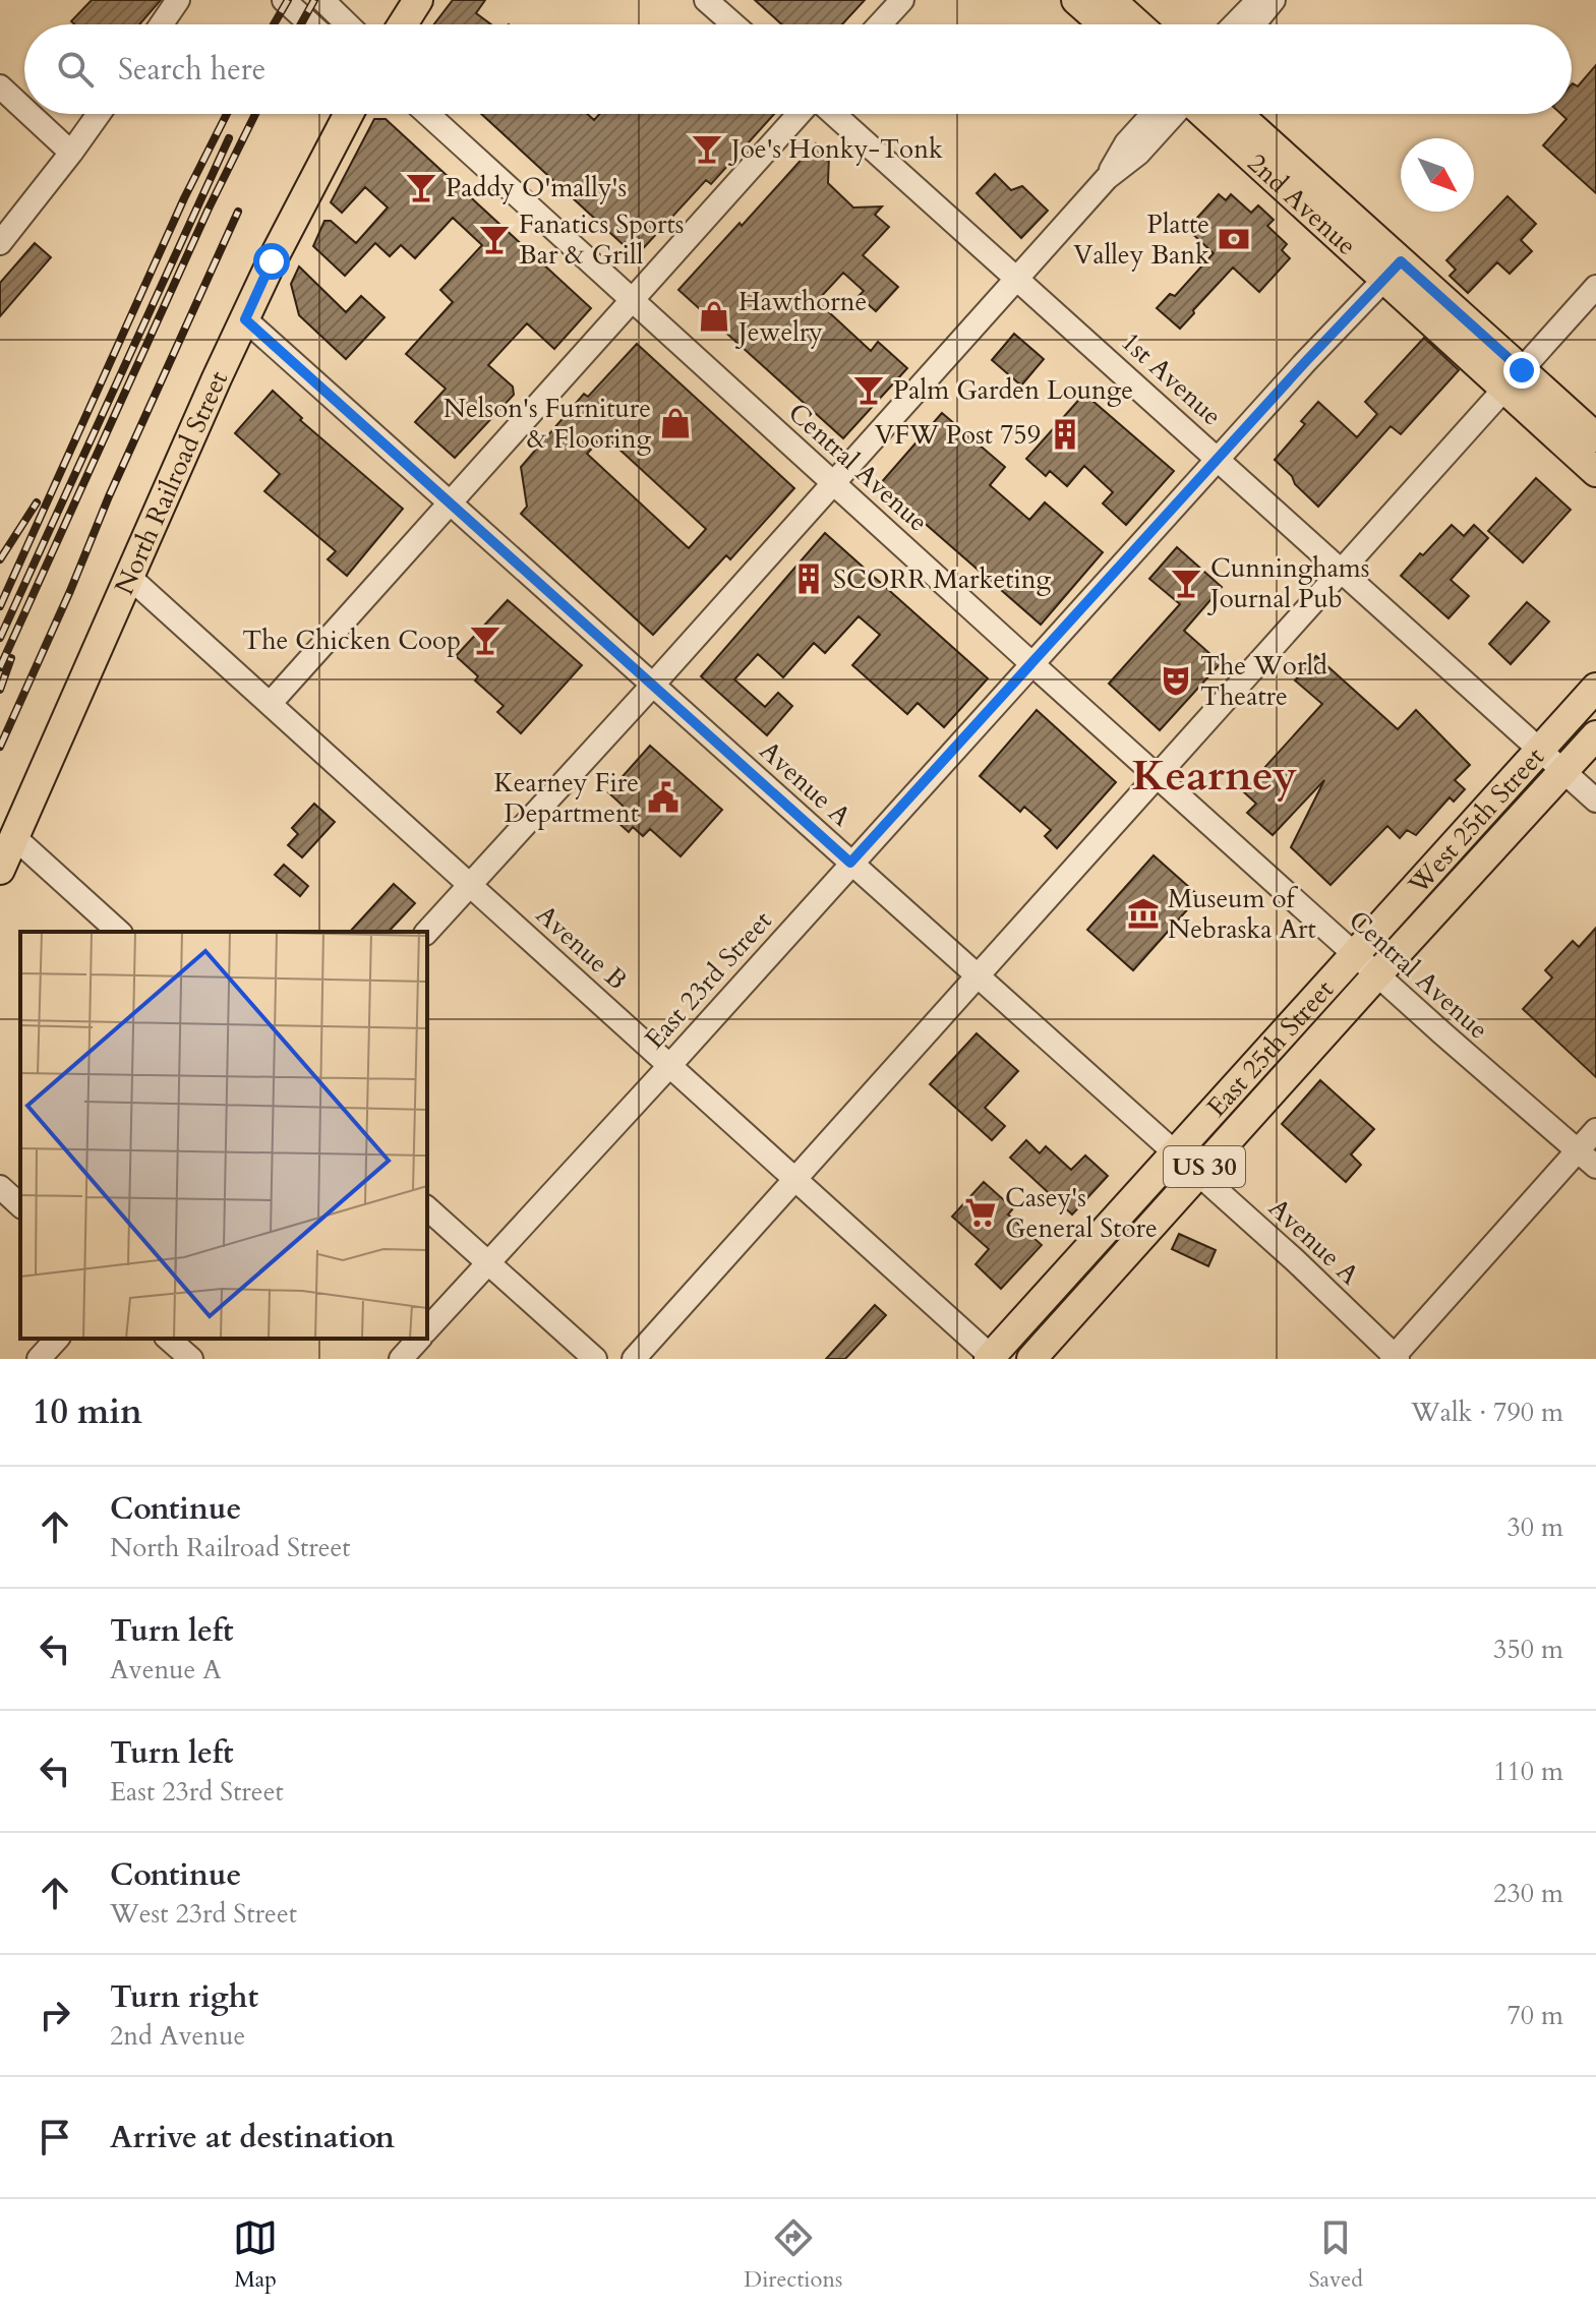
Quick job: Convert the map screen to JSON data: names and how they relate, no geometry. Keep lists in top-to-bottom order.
{
  "streets": {
    "main road": [
      "2nd Avenue",
      "North Railroad Street",
      "West 25th Street",
      "East 25th Street",
      "US 30"
    ],
    "street": [
      "1st Avenue",
      "Central Avenue",
      "Avenue A",
      "Avenue B",
      "East 23rd Street"
    ]
  },
  "crossings": [
    ["2nd Avenue", "East 23rd Street"],
    ["1st Avenue", "West 25th Street"],
    ["1st Avenue", "East 23rd Street"],
    ["Central Avenue", "West 25th Street"],
    ["Central Avenue", "East 23rd Street"],
    ["Central Avenue", "East 25th Street"],
    ["North Railroad Street", "Avenue A"],
    ["North Railroad Street", "Avenue B"],
    ["Avenue A", "East 23rd Street"],
    ["Avenue A", "East 25th Street"],
    ["West 25th Street", "East 25th Street"],
    ["Avenue B", "East 23rd Street"],
    ["Avenue B", "East 25th Street"]
  ],
  "districts": ["Kearney"],
  "places": {
    "bar": [
      "Joe's Honky-Tonk",
      "Paddy O'mally's",
      "Fanatics Sports Bar & Grill",
      "Palm Garden Lounge",
      "Cunninghams Journal Pub",
      "The Chicken Coop"
    ],
    "bank": ["Platte Valley Bank"],
    "shop": ["Hawthorne Jewelry", "Nelson's Furniture & Flooring"],
    "building": ["VFW Post 759", "SCORR Marketing"],
    "theatre": ["The World Theatre"],
    "public building": ["Kearney Fire Department"],
    "museum": ["Museum of Nebraska Art"],
    "supermarket": ["Casey's General Store"]
  },
  "north": "bottom right",
  "page": {
    "search": "Search here",
    "heading": ["10 min", "Walk · 790 m"],
    "list": [
      ["Continue", "North Railroad Street", "30 m"],
      ["Turn left", "Avenue A", "350 m"],
      ["Turn left", "East 23rd Street", "110 m"],
      ["Continue", "West 23rd Street", "230 m"],
      ["Turn right", "2nd Avenue", "70 m"],
      "Arrive at destination"
    ],
    "nav": ["Map", "Directions", "Saved"]
  }
}
